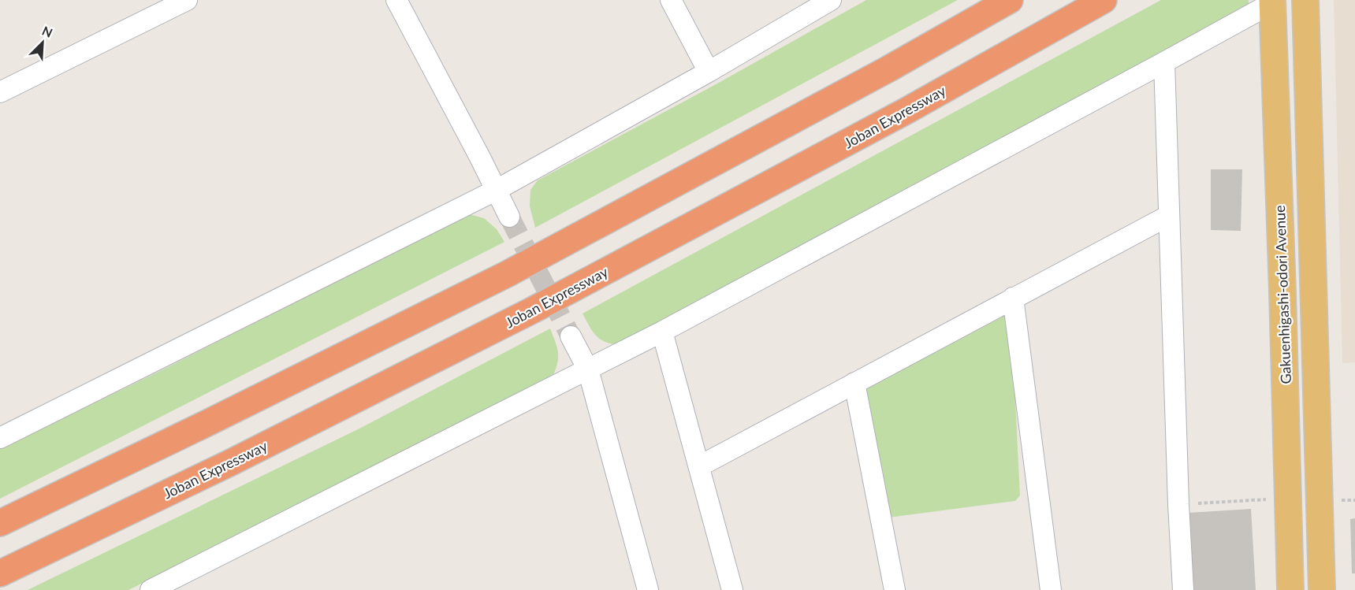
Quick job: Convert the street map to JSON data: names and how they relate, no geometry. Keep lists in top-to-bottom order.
{
  "streets": {
    "highway": ["Joban Expressway"],
    "main road": ["Gakuenhigashi-odori Avenue"]
  },
  "north": "top right"
}
